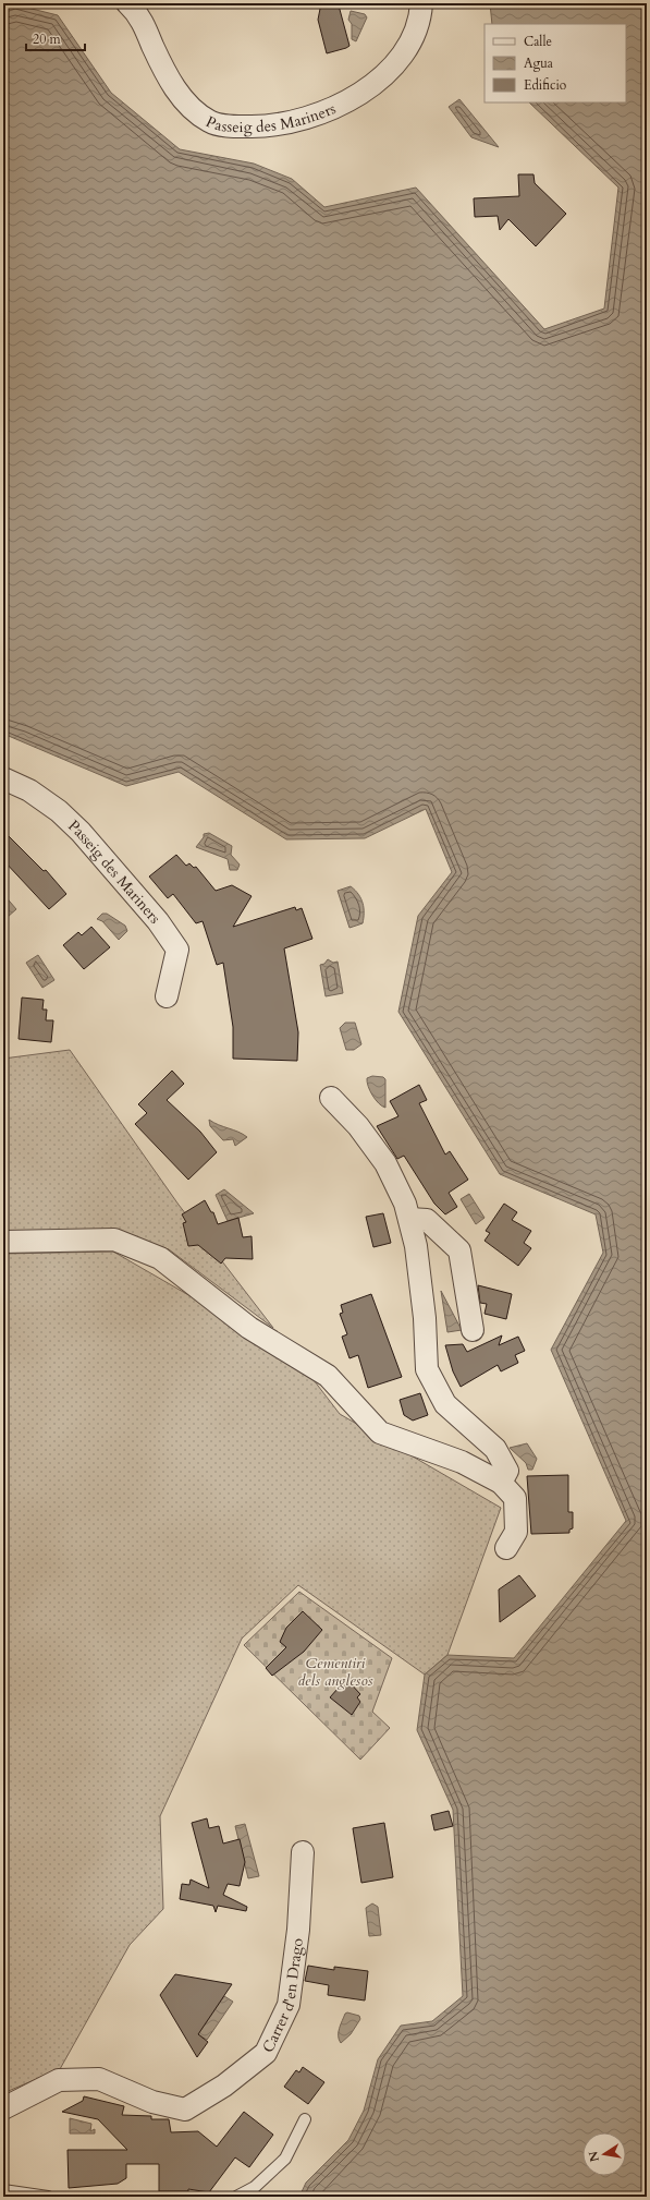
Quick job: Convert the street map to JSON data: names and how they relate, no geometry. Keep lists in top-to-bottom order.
{
  "streets": {
    "street": ["Passeig des Mariners", "Carrer d'en Drago"]
  },
  "parks": ["Cementiri dels anglesos"],
  "legend": ["Calle", "Agua", "Edificio"],
  "scale_bar": "20 m",
  "north": "left"
}
